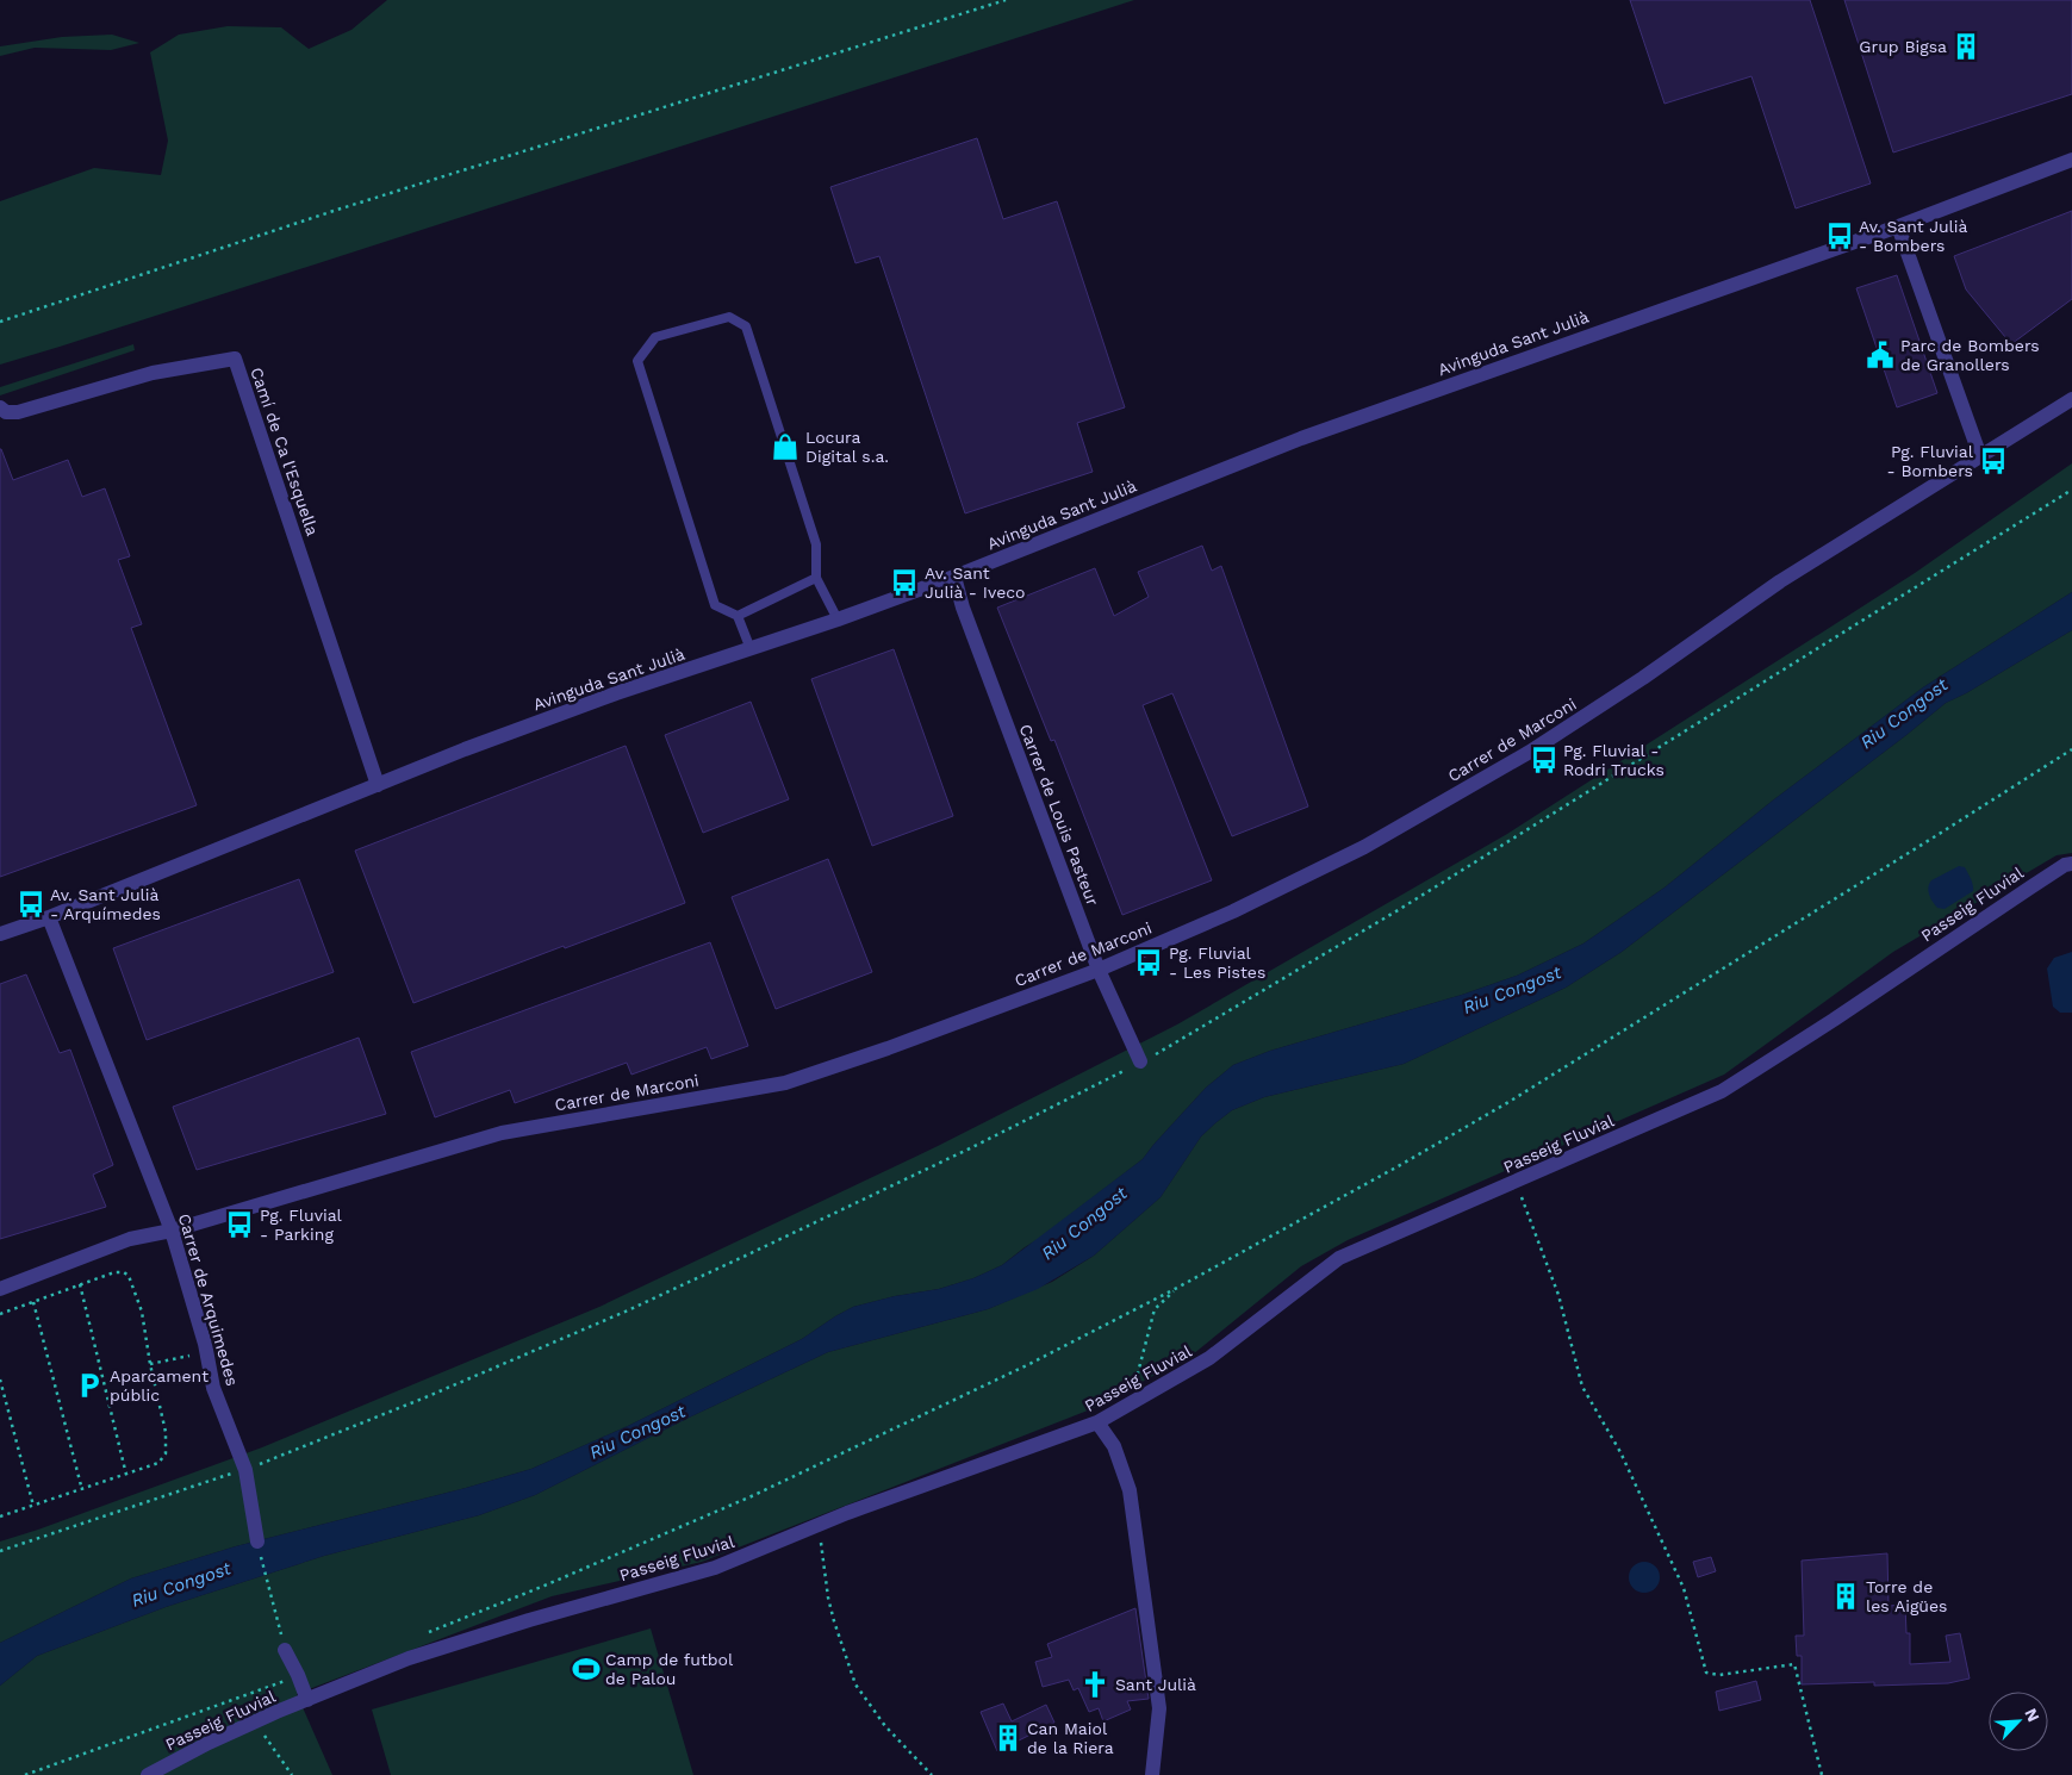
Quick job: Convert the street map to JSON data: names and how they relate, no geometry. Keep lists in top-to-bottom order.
{
  "streets": {
    "street": [
      "Avinguda Sant Julià",
      "Camí de Ca l'Esquella",
      "Carrer de Marconi",
      "Carrer de Louis Pasteur",
      "Passeig Fluvial",
      "Carrer de Arquimedes"
    ]
  },
  "crossings": [
    ["Avinguda Sant Julià", "Camí de Ca l'Esquella"],
    ["Avinguda Sant Julià", "Carrer de Louis Pasteur"],
    ["Avinguda Sant Julià", "Carrer de Arquimedes"],
    ["Carrer de Marconi", "Carrer de Louis Pasteur"],
    ["Carrer de Marconi", "Carrer de Arquimedes"]
  ],
  "water": ["Riu Congost"],
  "places": {
    "building": ["Grup Bigsa", "Torre de les Aigües", "Can Maiol de la Riera"],
    "bus stop": [
      "Av. Sant Julià - Bombers",
      "Pg. Fluvial - Bombers",
      "Av. Sant Julià - Iveco",
      "Pg. Fluvial - Rodri Trucks",
      "Av. Sant Julià - Arquímedes",
      "Pg. Fluvial - Les Pistes",
      "Pg. Fluvial - Parking"
    ],
    "public building": ["Parc de Bombers de Granollers"],
    "shop": ["Locura Digital s.a."],
    "parking": ["Aparcament públic"],
    "sports": ["Camp de futbol de Palou"],
    "church": ["Sant Julià"]
  },
  "north": "top right"
}
